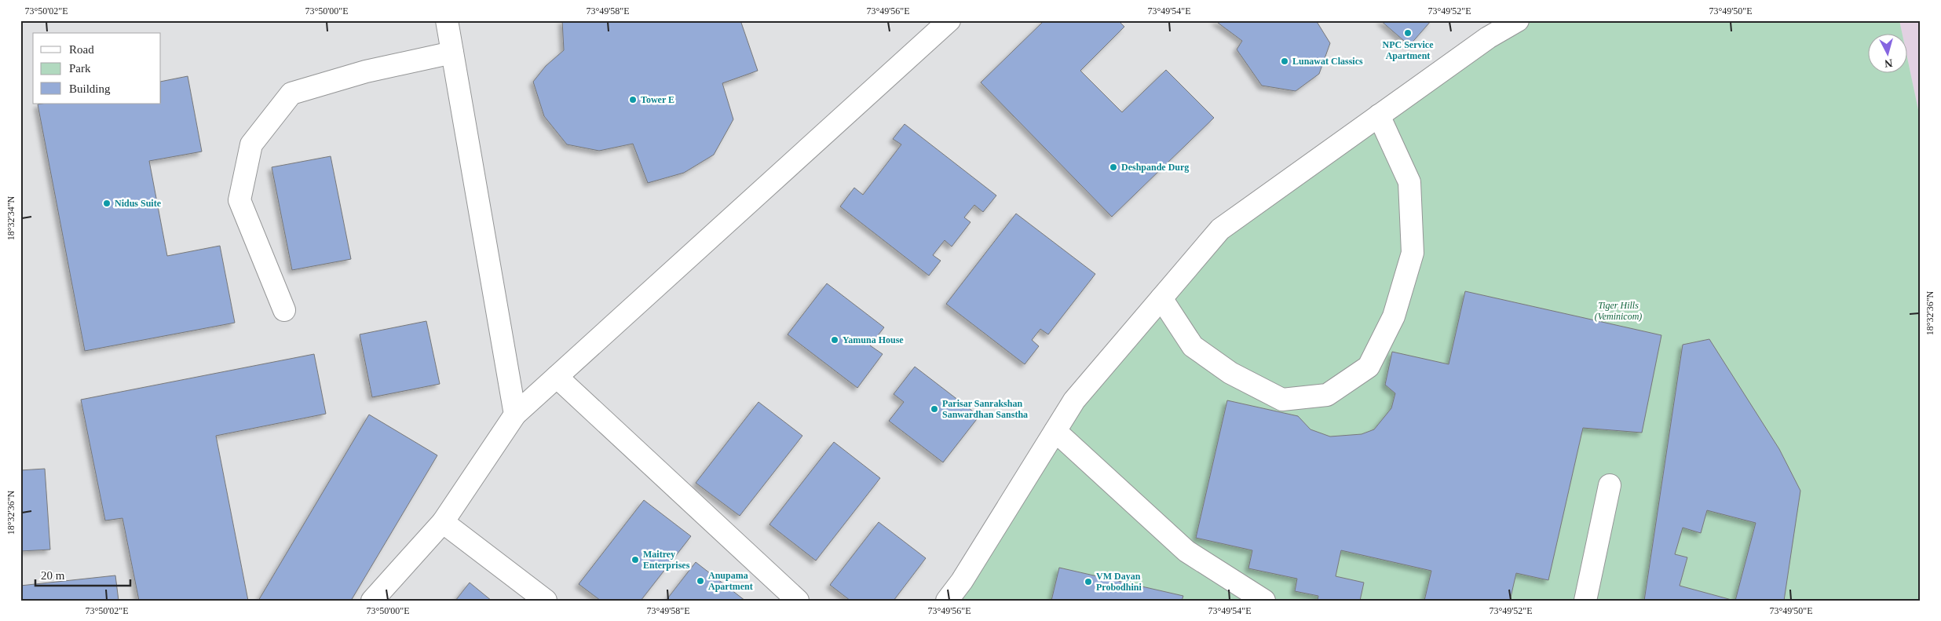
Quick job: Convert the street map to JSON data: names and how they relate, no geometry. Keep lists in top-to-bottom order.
{
  "parks": ["Tiger Hills (Veminicom)"],
  "places": [
    "NPC Service Apartment",
    "Lunawat Classics",
    "Tower E",
    "Deshpande Durg",
    "Nidus Suite",
    "Yamuna House",
    "Parisar Sanrakshan Sanwardhan Sanstha",
    "Maitrey Enterprises",
    "Anupama Apartment",
    "VM Dayan Probodhini"
  ],
  "legend": ["Road", "Park", "Building"],
  "scale_bar": "20 m",
  "north": "bottom",
  "coordinates": [
    "73°50'02\"E",
    "73°50'00\"E",
    "73°49'58\"E",
    "73°49'56\"E",
    "73°49'54\"E",
    "73°49'52\"E",
    "73°49'50\"E",
    "18°32'34\"N",
    "18°32'36\"N"
  ]
}
